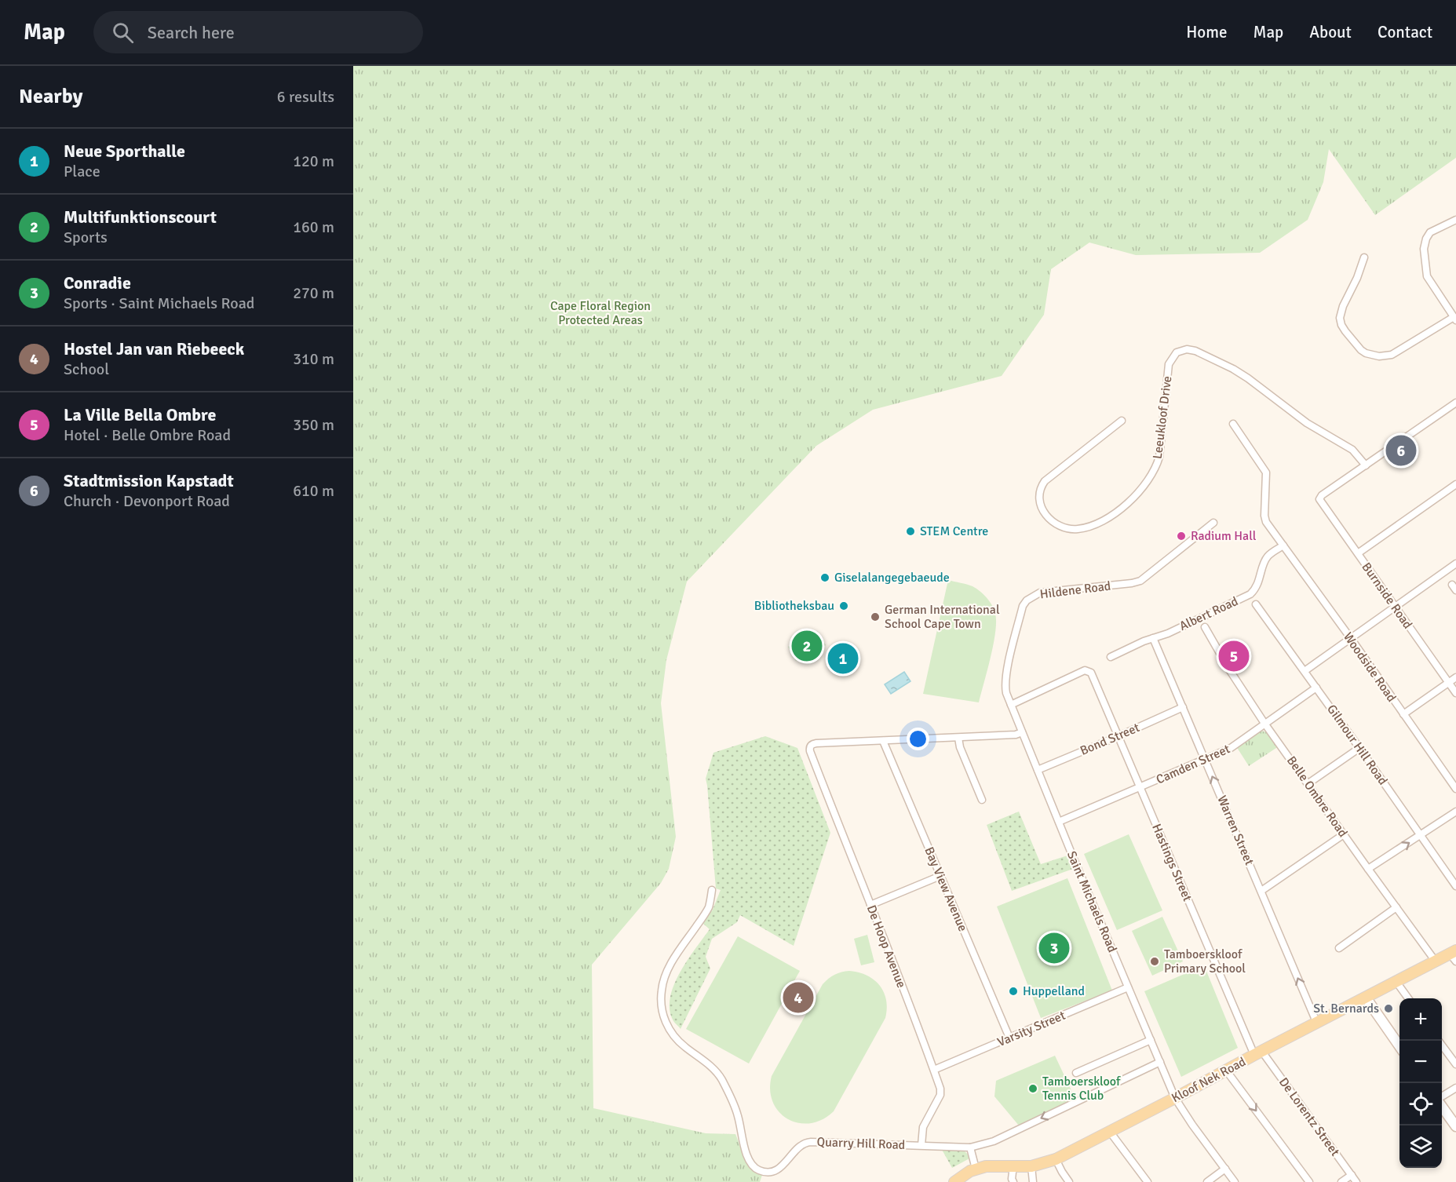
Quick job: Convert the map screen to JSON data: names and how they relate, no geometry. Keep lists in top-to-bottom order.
{
  "streets": {
    "main road": ["Kloof Nek Road"],
    "street": [
      "Leeukloof Drive",
      "Hildene Road",
      "Burnside Road",
      "Albert Road",
      "Woodside Road",
      "Bond Street",
      "Gilmour Hill Road",
      "Camden Street",
      "Belle Ombre Road",
      "Warren Street",
      "Hastings Street",
      "Bay View Avenue",
      "Saint Michaels Road",
      "De Hoop Avenue",
      "Varsity Street",
      "De Lorentz Street",
      "Quarry Hill Road"
    ]
  },
  "crossings": [
    ["Leeukloof Drive", "Burnside Road"],
    ["Hildene Road", "Hastings Street"],
    ["Hildene Road", "Saint Michaels Road"],
    ["Albert Road", "Woodside Road"],
    ["Albert Road", "Warren Street"],
    ["Bond Street", "Warren Street"],
    ["Bond Street", "Hastings Street"],
    ["Bond Street", "Saint Michaels Road"],
    ["Gilmour Hill Road", "Camden Street"],
    ["Camden Street", "Belle Ombre Road"],
    ["Camden Street", "Warren Street"],
    ["Camden Street", "Hastings Street"],
    ["Camden Street", "Saint Michaels Road"],
    ["Belle Ombre Road", "Kloof Nek Road"],
    ["Warren Street", "Kloof Nek Road"],
    ["Hastings Street", "Saint Michaels Road"],
    ["Hastings Street", "Kloof Nek Road"],
    ["Hastings Street", "De Lorentz Street"],
    ["Bay View Avenue", "De Hoop Avenue"],
    ["Bay View Avenue", "Varsity Street"],
    ["Saint Michaels Road", "Varsity Street"],
    ["Saint Michaels Road", "Kloof Nek Road"],
    ["Saint Michaels Road", "Quarry Hill Road"],
    ["De Hoop Avenue", "Varsity Street"],
    ["De Hoop Avenue", "Quarry Hill Road"],
    ["Kloof Nek Road", "De Lorentz Street"]
  ],
  "one_way": ["Warren Street"],
  "parks": ["Cape Floral Region Protected Areas"],
  "places": [
    "STEM Centre",
    "Radium Hall",
    "Giselalangegebaeude",
    "Bibliotheksbau",
    "German International School Cape Town",
    "Tamboerskloof Primary School",
    "Huppelland",
    "St. Bernards",
    "Tamboerskloof Tennis Club"
  ],
  "page": {
    "header": "Map",
    "search": "Search here",
    "nav": [
      "Home",
      "Map",
      "About",
      "Contact"
    ],
    "heading": ["Nearby", "6 results"],
    "list": [
      {
        "mark": "1",
        "name": "Neue Sporthalle",
        "note": "Place",
        "value": "120 m"
      },
      {
        "mark": "2",
        "name": "Multifunktionscourt",
        "note": "Sports",
        "value": "160 m"
      },
      {
        "mark": "3",
        "name": "Conradie",
        "note": "Sports · Saint Michaels Road",
        "value": "270 m"
      },
      {
        "mark": "4",
        "name": "Hostel Jan van Riebeeck",
        "note": "School",
        "value": "310 m"
      },
      {
        "mark": "5",
        "name": "La Ville Bella Ombre",
        "note": "Hotel · Belle Ombre Road",
        "value": "350 m"
      },
      {
        "mark": "6",
        "name": "Stadtmission Kapstadt",
        "note": "Church · Devonport Road",
        "value": "610 m"
      }
    ],
    "pins": [
      "6",
      "2",
      "5",
      "1",
      "3",
      "4"
    ],
    "map_buttons": ["+", "−"]
  }
}
